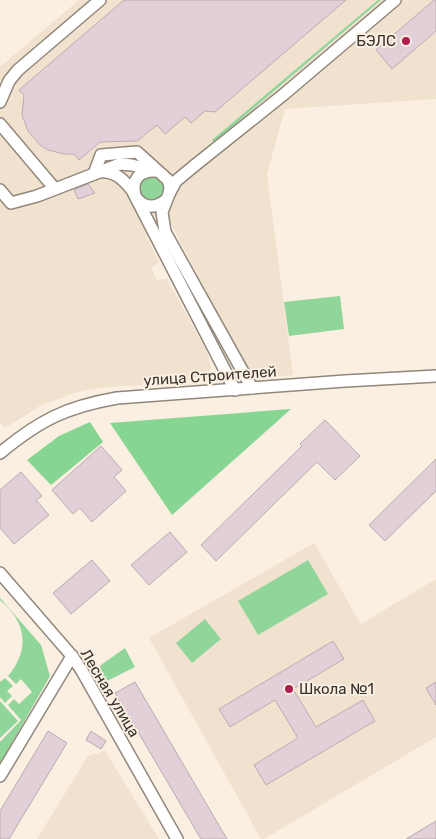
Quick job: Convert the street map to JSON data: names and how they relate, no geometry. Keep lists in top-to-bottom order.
{
  "streets": {
    "street": ["улица Строителей", "Лесная улица"]
  },
  "places": ["БЭЛС", "Школа №1"]
}
